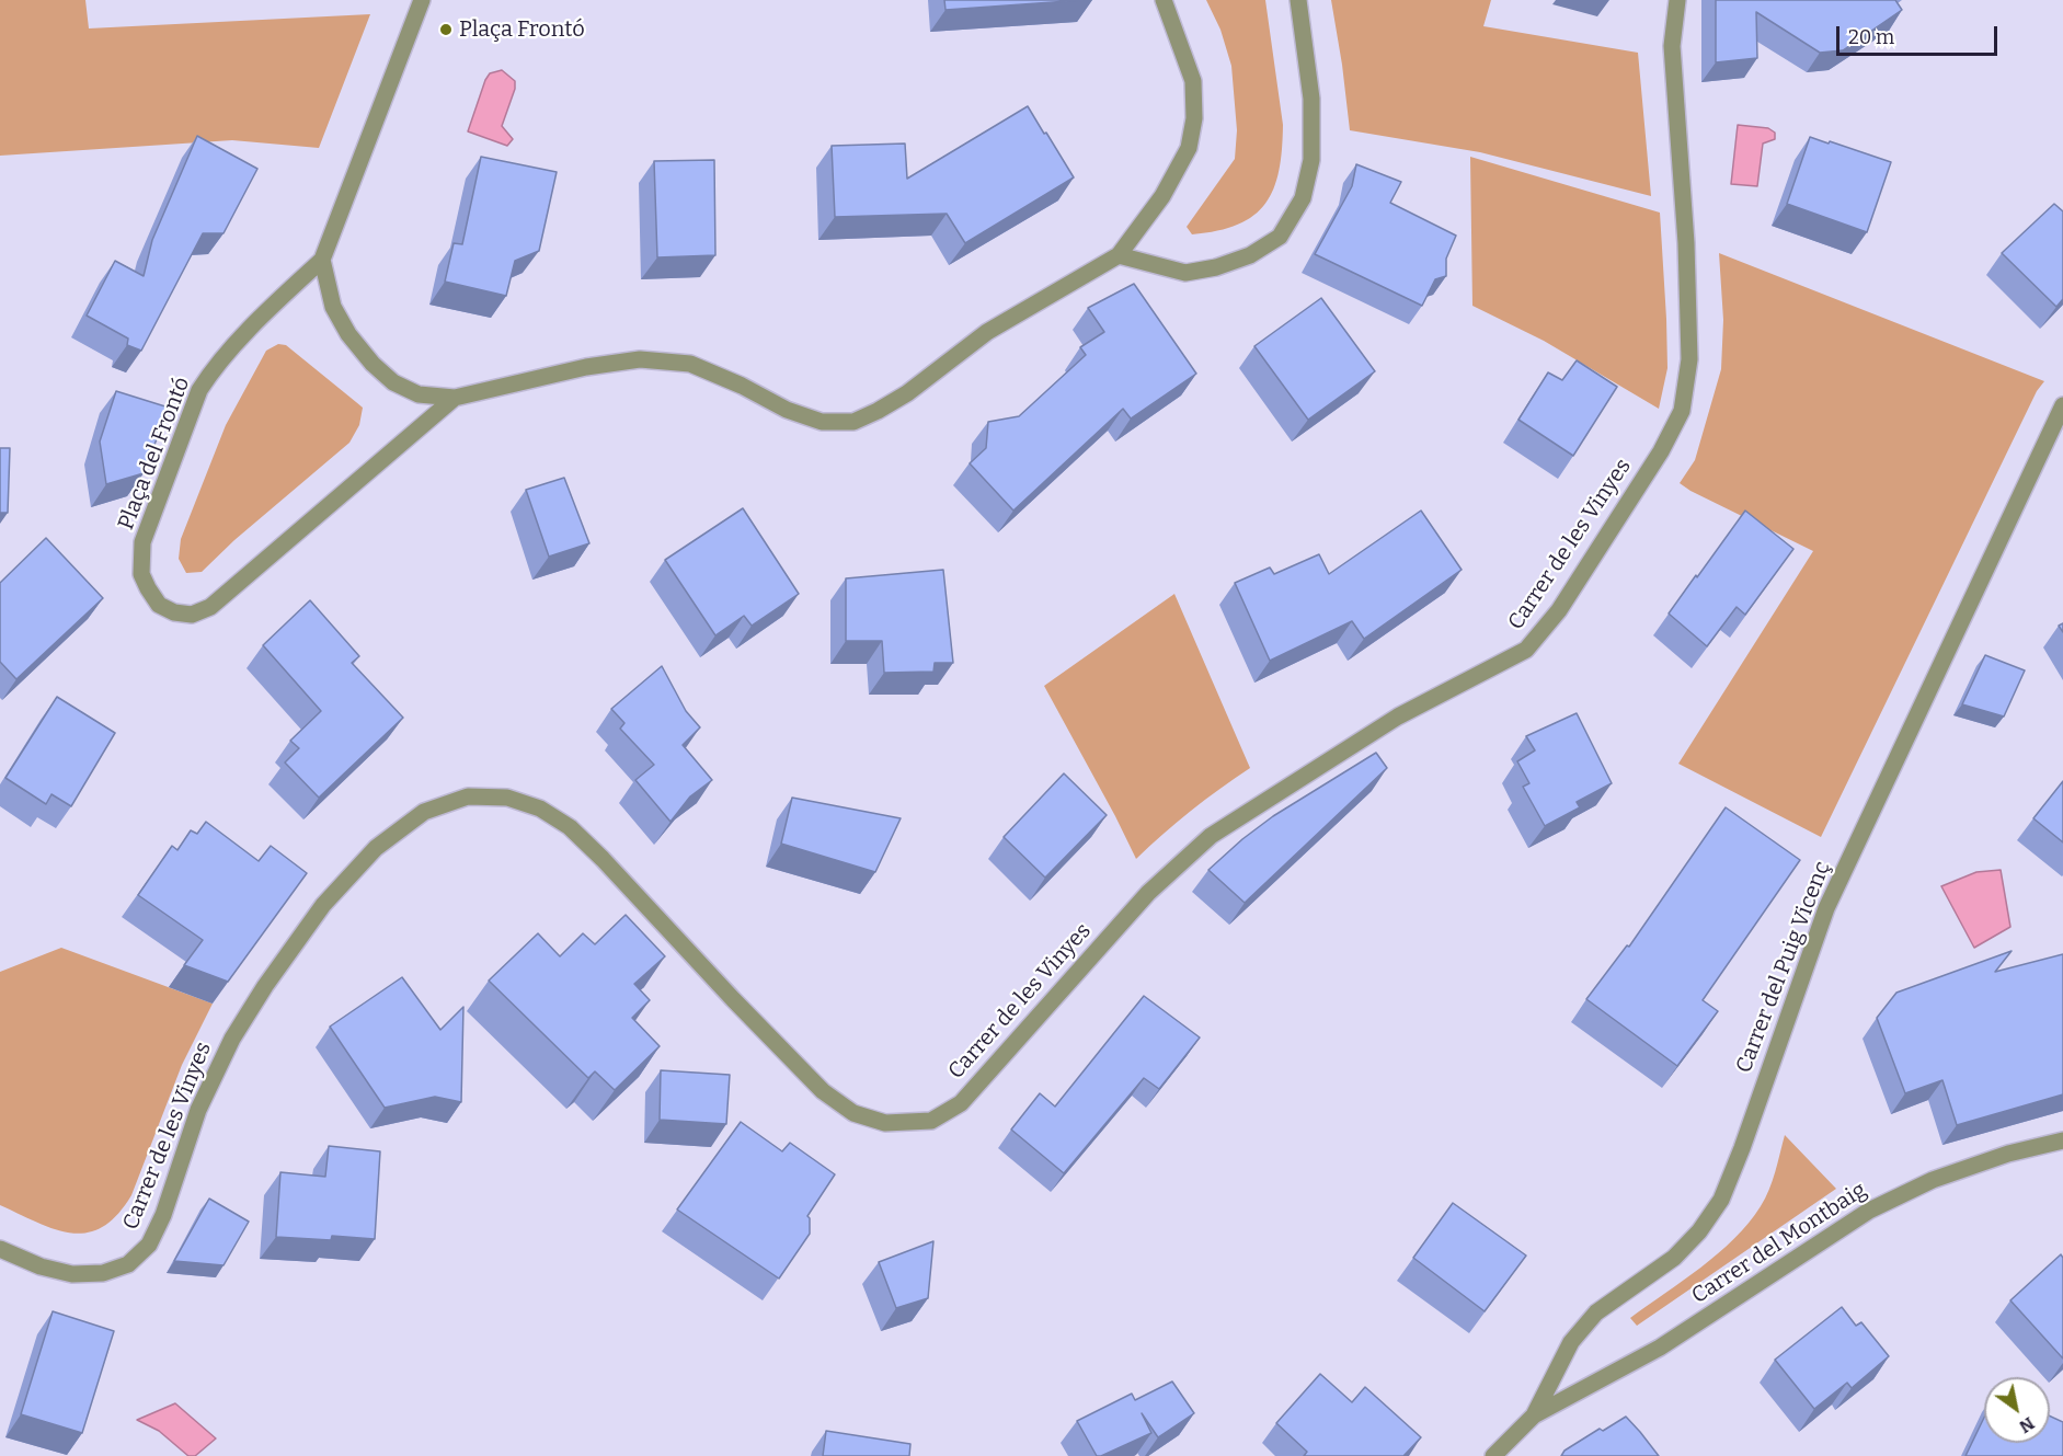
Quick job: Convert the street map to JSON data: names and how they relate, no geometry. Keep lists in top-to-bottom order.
{
  "streets": {
    "street": [
      "Plaça del Frontó",
      "Carrer de les Vinyes",
      "Carrer del Puig Vicenç",
      "Carrer del Montbaig"
    ]
  },
  "crossings": [
    ["Carrer del Puig Vicenç", "Carrer del Montbaig"]
  ],
  "places": ["Plaça Frontó"],
  "scale_bar": "20 m",
  "north": "bottom right"
}
